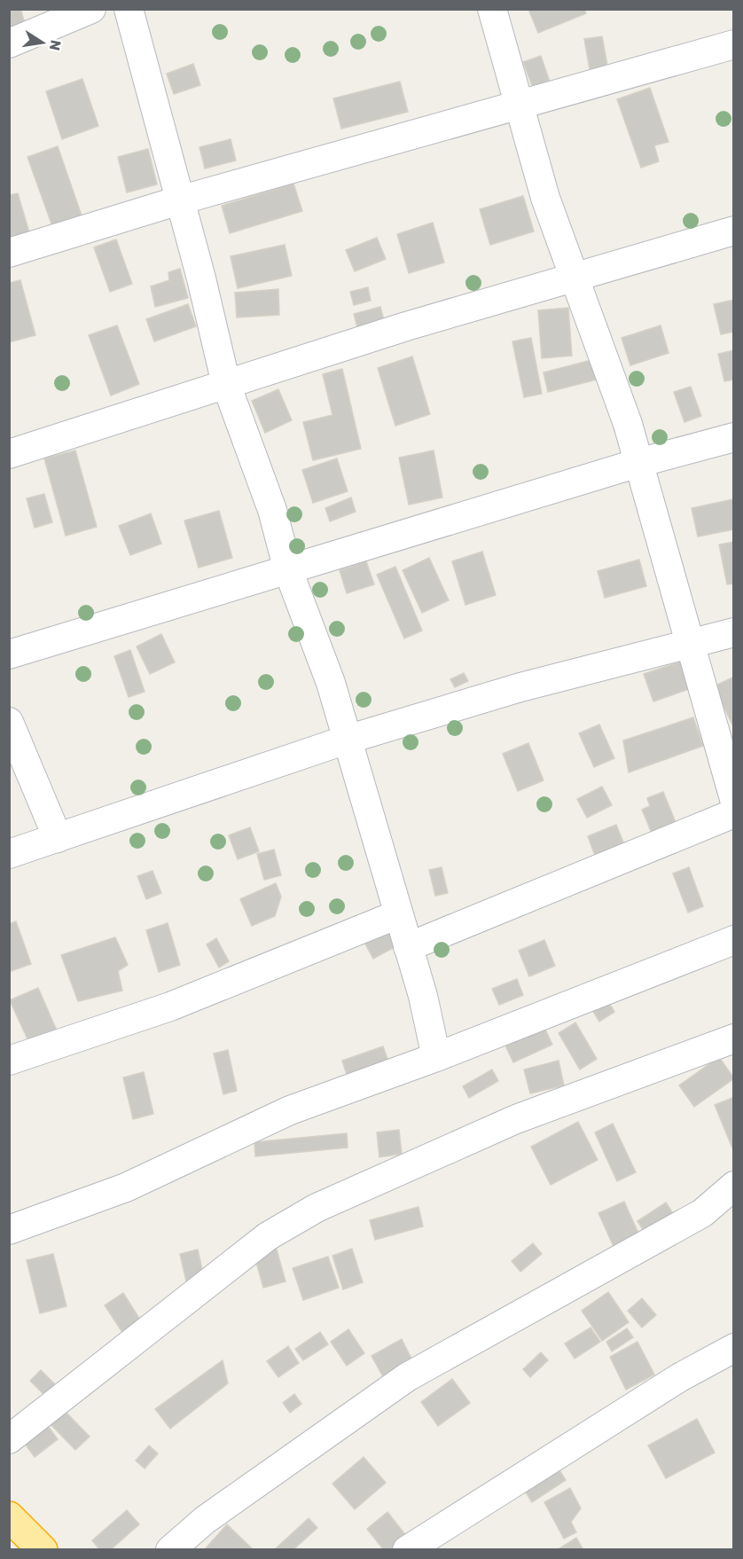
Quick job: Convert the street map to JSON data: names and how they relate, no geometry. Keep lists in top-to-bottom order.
{
  "north": "right"
}
